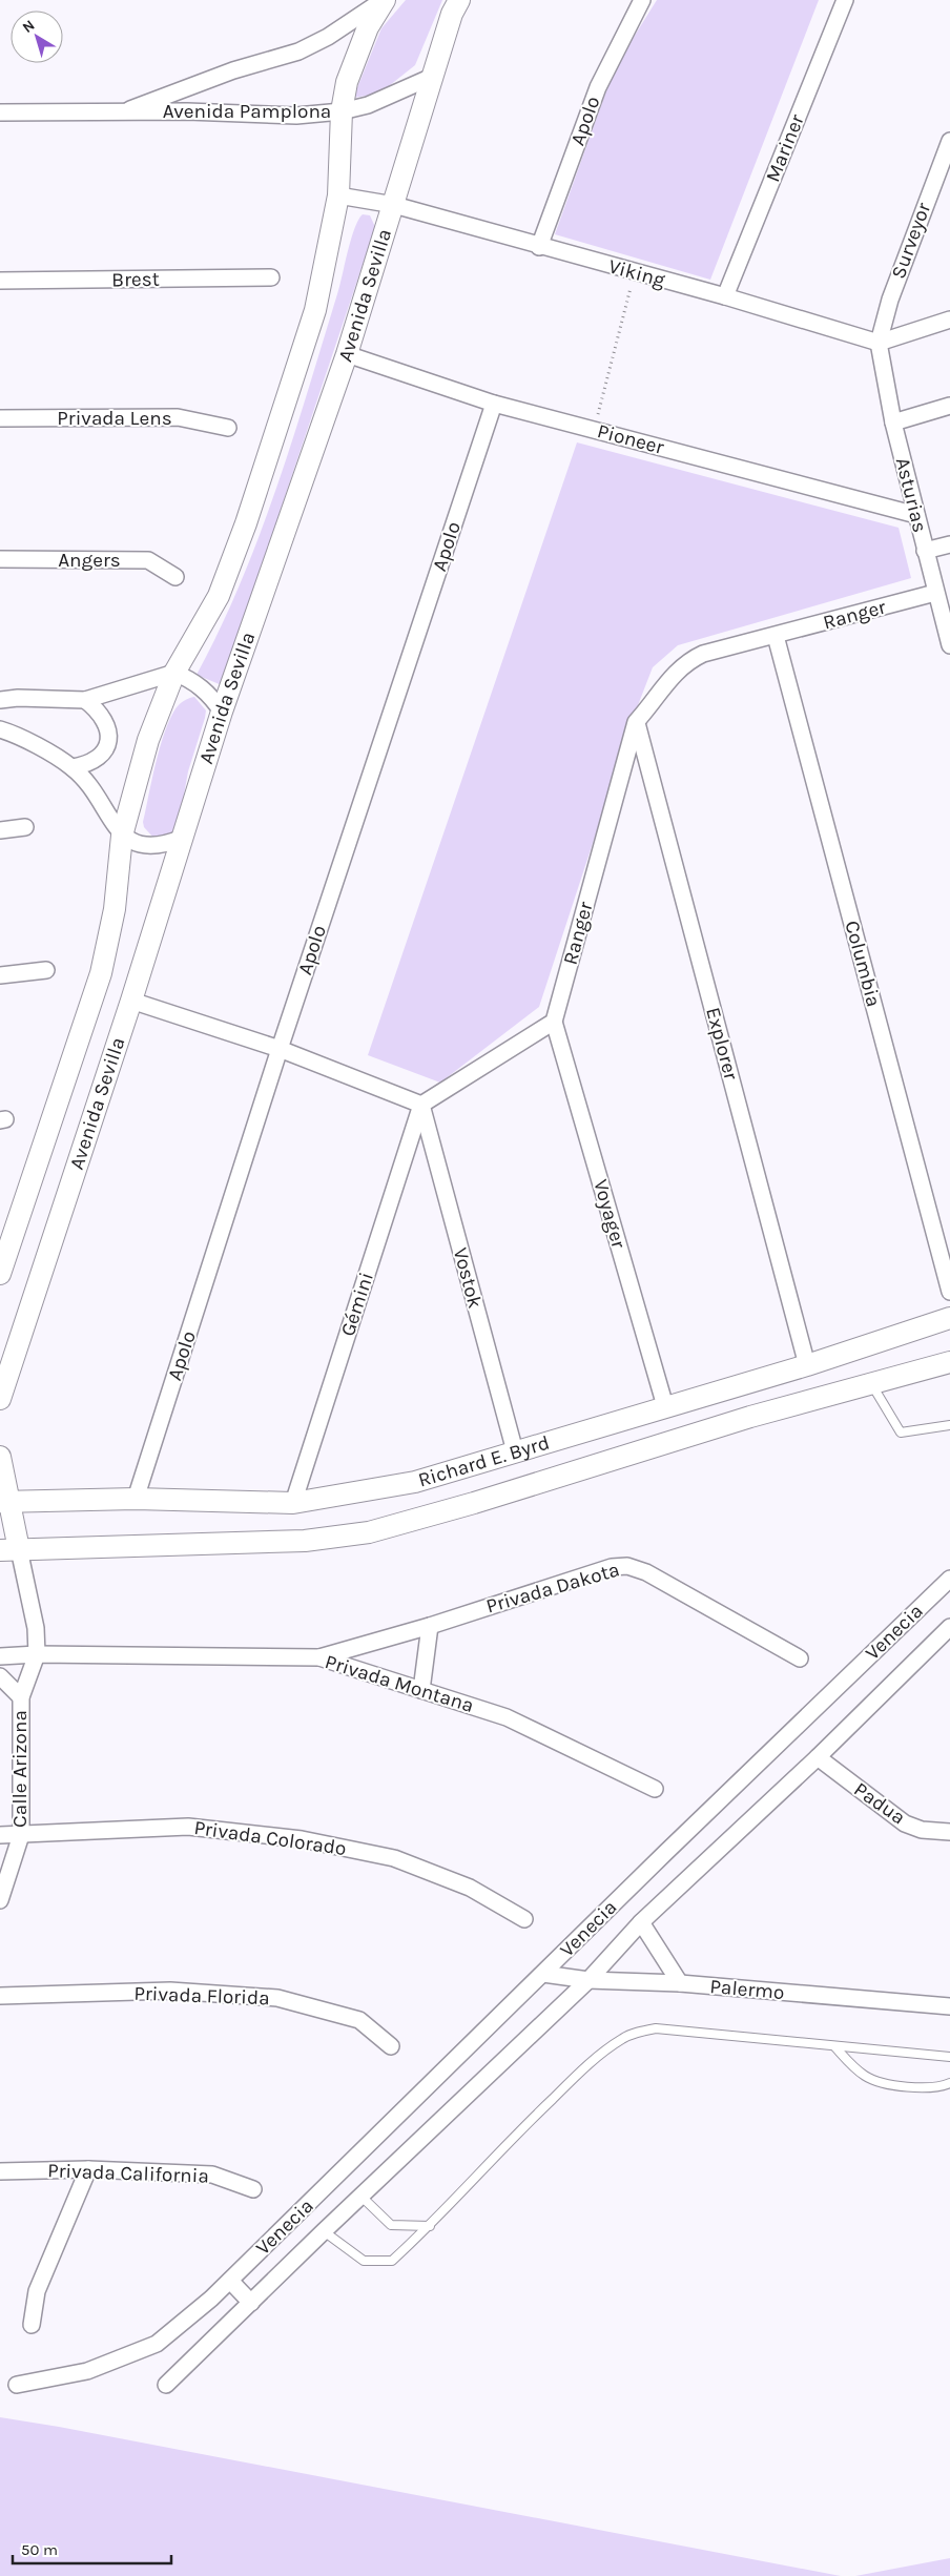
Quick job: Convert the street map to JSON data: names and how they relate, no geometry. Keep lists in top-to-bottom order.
{
  "streets": {
    "street": [
      "Avenida Pamplona",
      "Apolo",
      "Mariner",
      "Surveyor",
      "Viking",
      "Brest",
      "Avenida Sevilla",
      "Privada Lens",
      "Pioneer",
      "Asturias",
      "Angers",
      "Ranger",
      "Columbia",
      "Explorer",
      "Voyager",
      "Vostok",
      "Gémini",
      "Richard E. Byrd",
      "Privada Dakota",
      "Venecia",
      "Privada Montana",
      "Calle Arizona",
      "Padua",
      "Privada Colorado",
      "Palermo",
      "Privada Florida",
      "Privada California"
    ]
  },
  "crossings": [
    ["Avenida Pamplona", "Avenida Sevilla"],
    ["Apolo", "Viking"],
    ["Apolo", "Pioneer"],
    ["Apolo", "Richard E. Byrd"],
    ["Mariner", "Viking"],
    ["Surveyor", "Viking"],
    ["Surveyor", "Asturias"],
    ["Viking", "Avenida Sevilla"],
    ["Viking", "Asturias"],
    ["Avenida Sevilla", "Pioneer"],
    ["Pioneer", "Asturias"],
    ["Asturias", "Ranger"],
    ["Ranger", "Columbia"],
    ["Ranger", "Explorer"],
    ["Ranger", "Voyager"],
    ["Explorer", "Richard E. Byrd"],
    ["Voyager", "Richard E. Byrd"],
    ["Vostok", "Gémini"],
    ["Vostok", "Richard E. Byrd"],
    ["Gémini", "Richard E. Byrd"],
    ["Richard E. Byrd", "Calle Arizona"],
    ["Privada Dakota", "Privada Montana"],
    ["Venecia", "Padua"],
    ["Venecia", "Palermo"],
    ["Privada Montana", "Calle Arizona"],
    ["Calle Arizona", "Privada Colorado"]
  ],
  "scale_bar": "50 m",
  "north": "top left"
}
